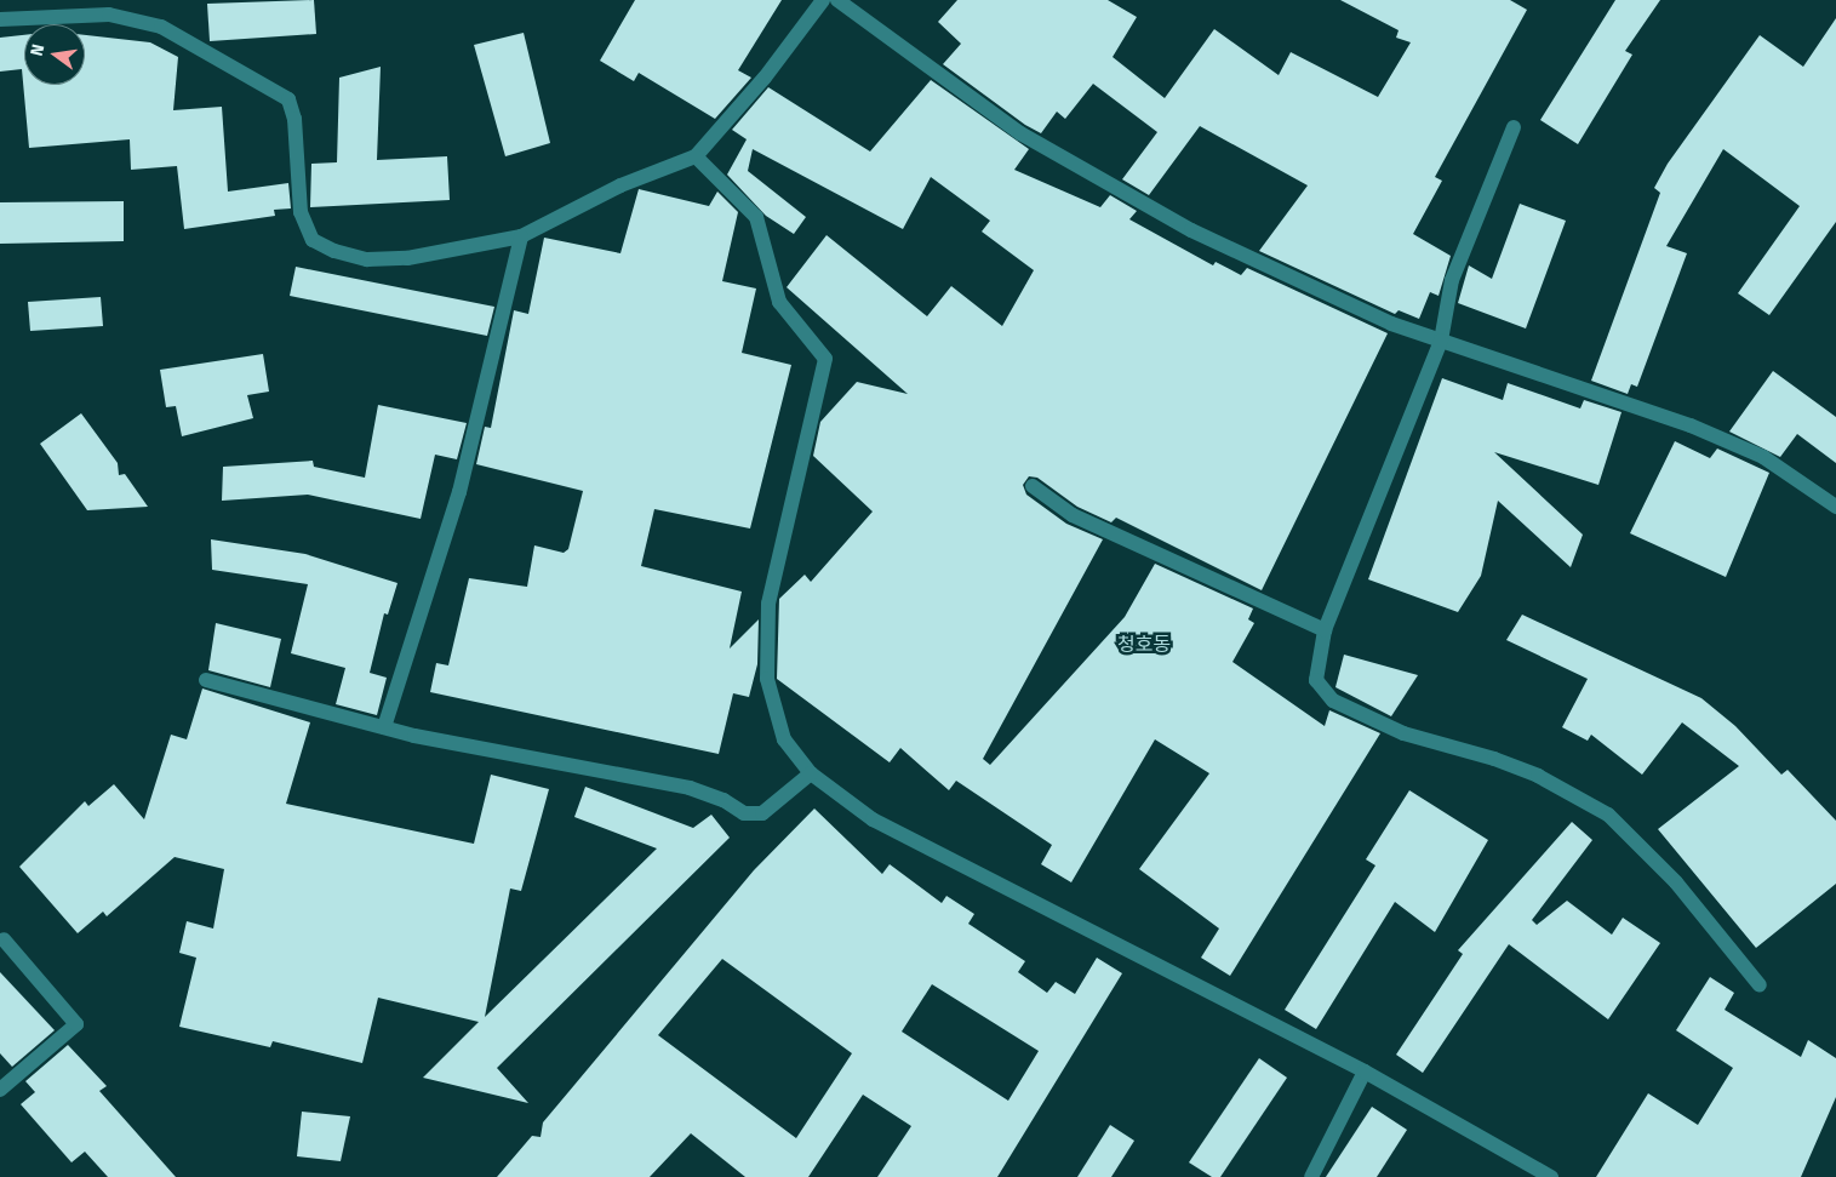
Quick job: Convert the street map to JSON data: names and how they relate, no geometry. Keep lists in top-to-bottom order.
{
  "districts": ["청호동"],
  "north": "left"
}
